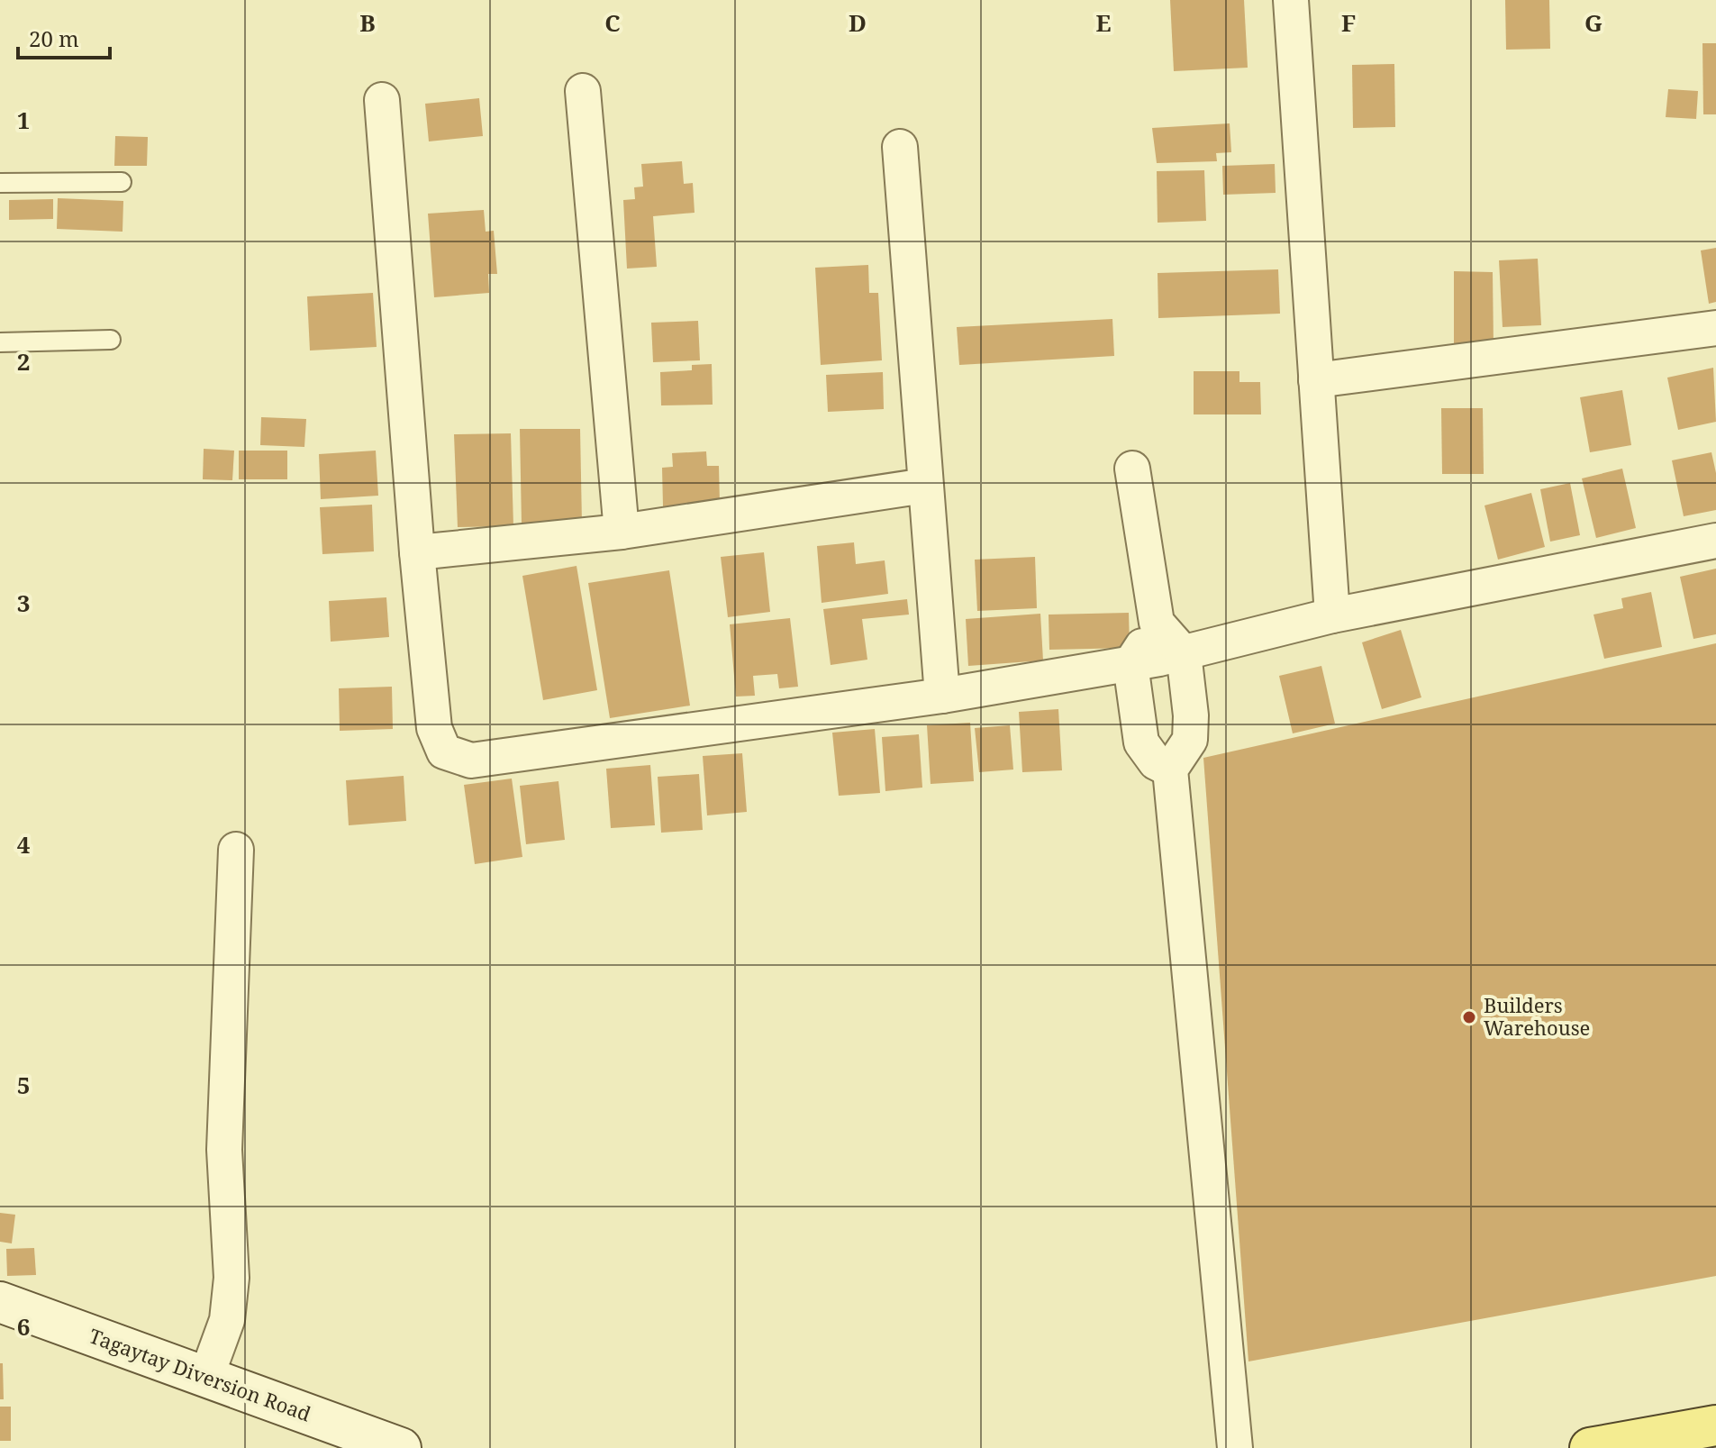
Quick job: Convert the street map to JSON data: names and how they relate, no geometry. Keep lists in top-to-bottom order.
{
  "streets": {
    "street": ["Tagaytay Diversion Road"]
  },
  "places": ["Builders Warehouse"],
  "scale_bar": "20 m",
  "grid": {
    "columns": [
      "B",
      "C",
      "D",
      "E",
      "F",
      "G"
    ],
    "rows": [
      "1",
      "2",
      "3",
      "4",
      "5",
      "6"
    ]
  }
}
